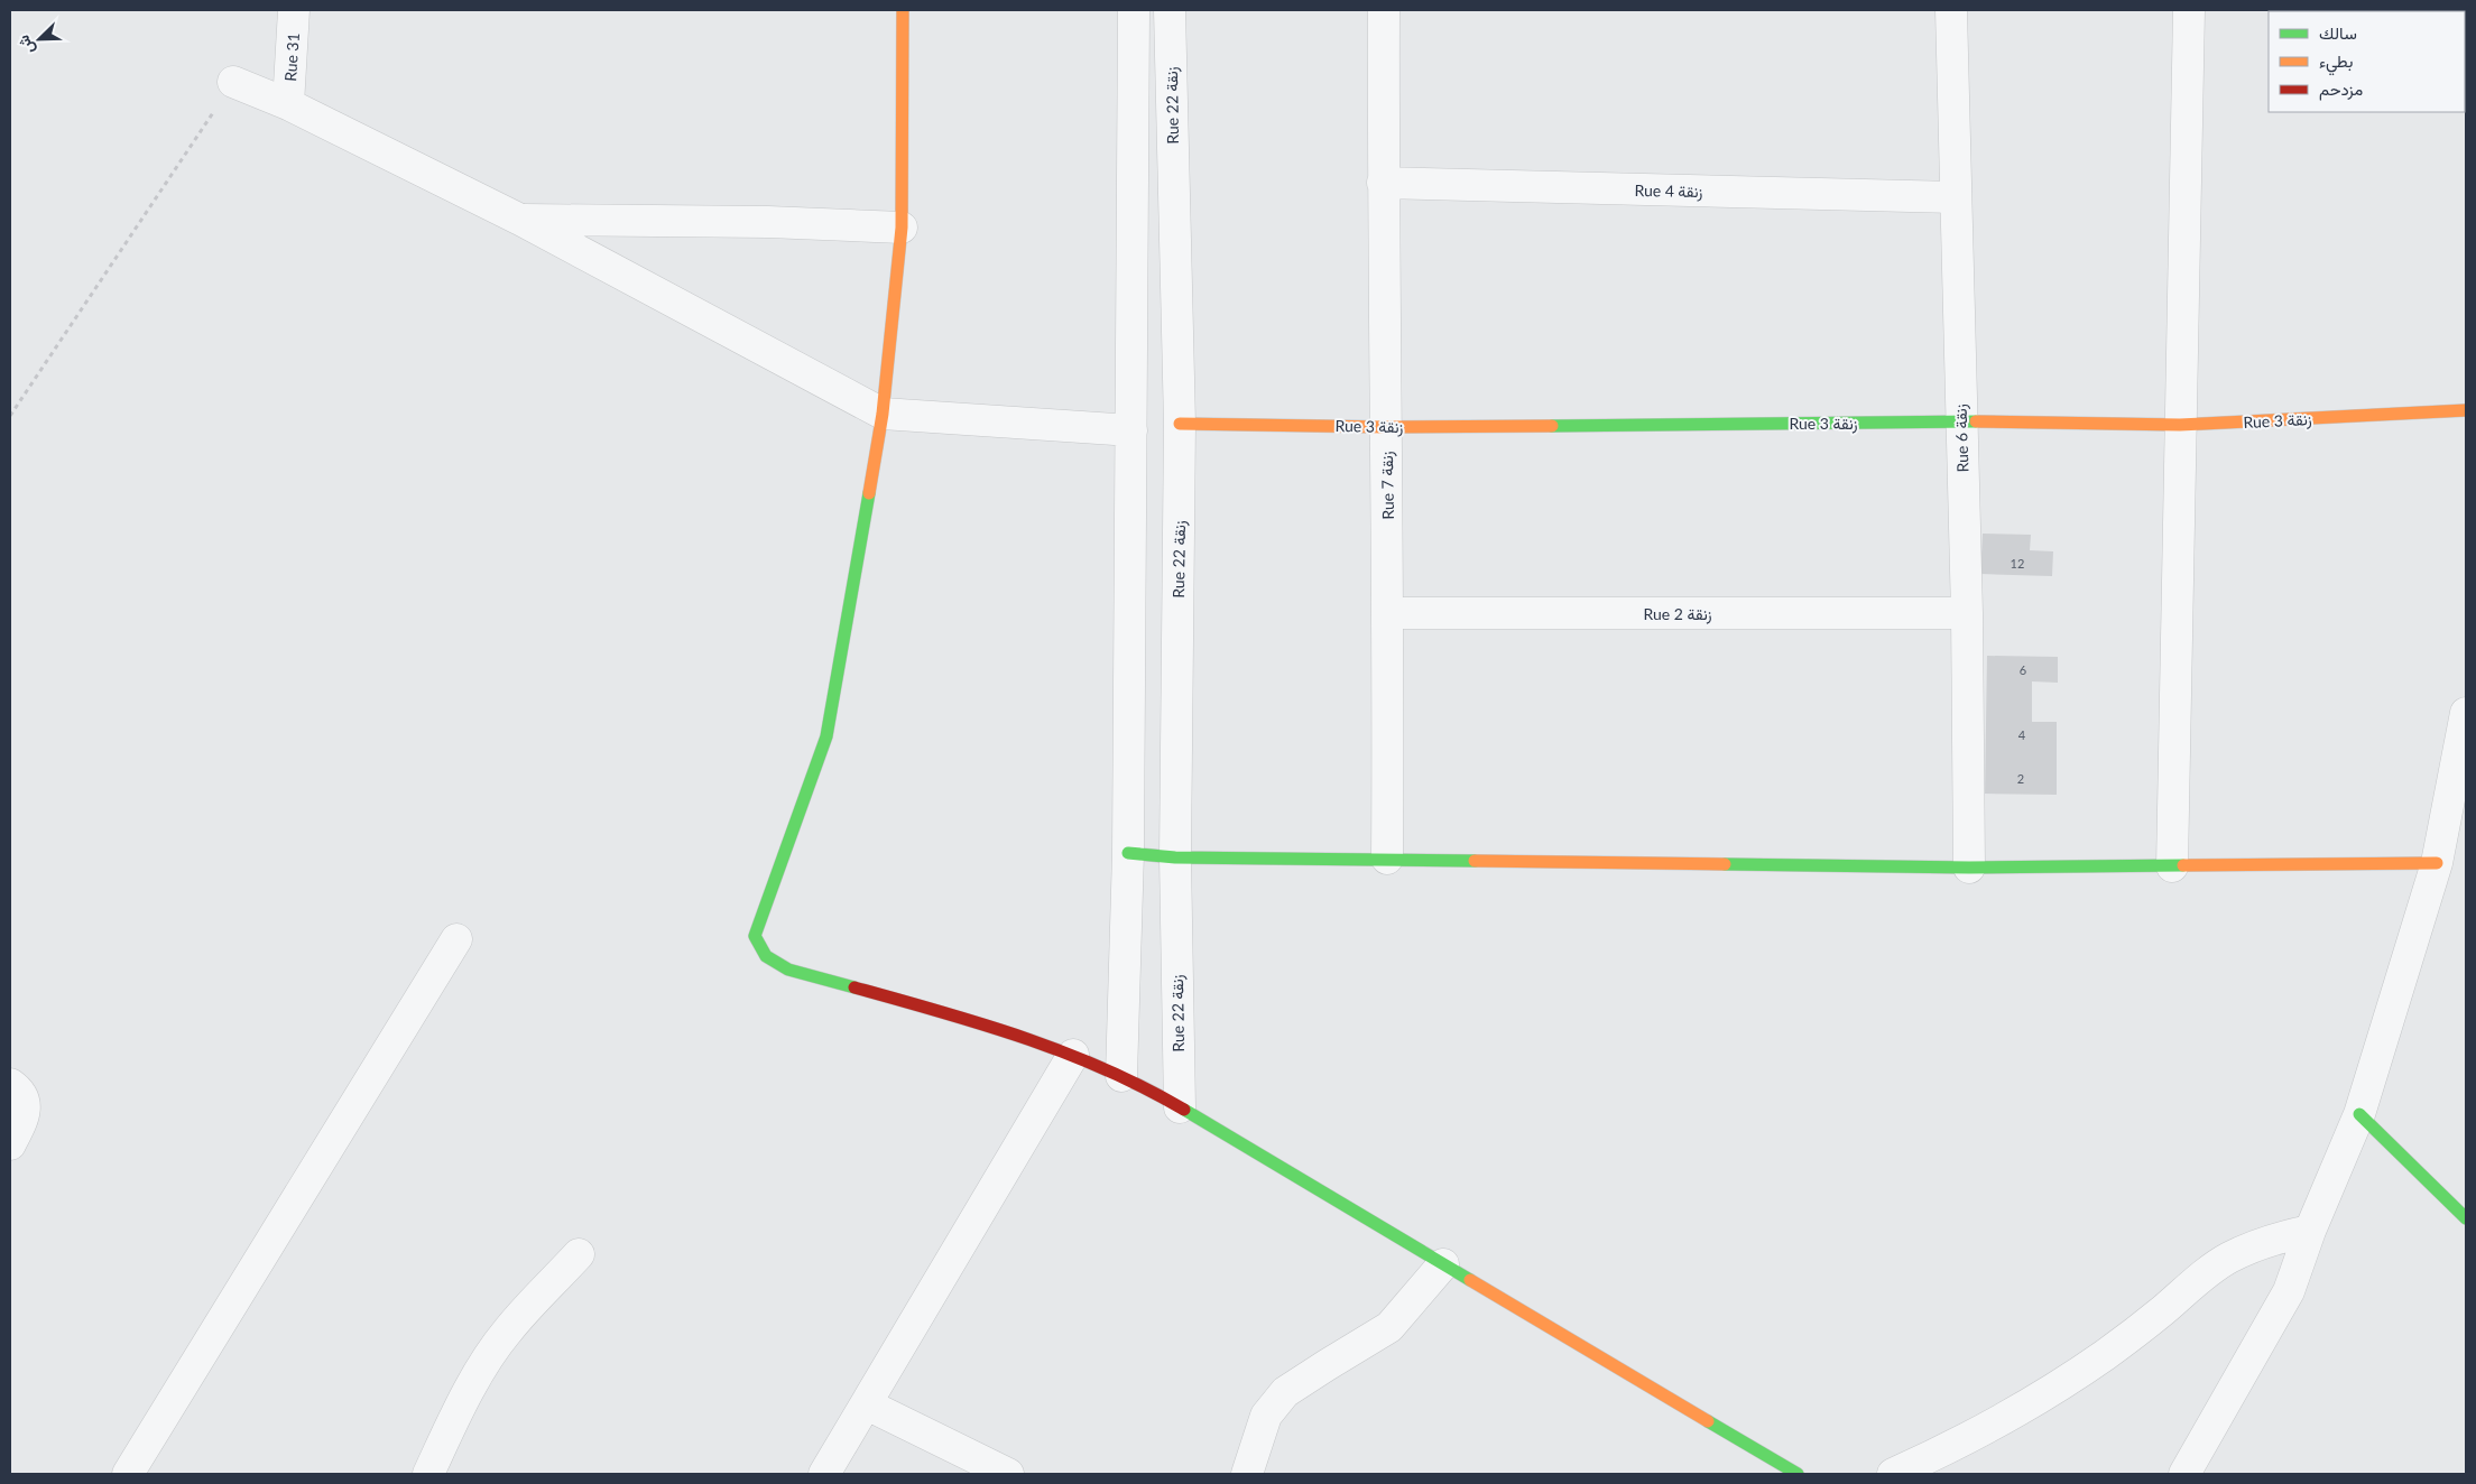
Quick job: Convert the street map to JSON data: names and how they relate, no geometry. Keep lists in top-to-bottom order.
{
  "streets": {
    "main road": ["Rue 3 زنقة"],
    "street": [
      "Rue 31",
      "Rue 22 زنقة",
      "Rue 4 زنقة",
      "Rue 6 زنقة",
      "Rue 7 زنقة",
      "Rue 2 زنقة"
    ]
  },
  "crossings": [
    ["Rue 22 زنقة", "Rue 3 زنقة"],
    ["Rue 4 زنقة", "Rue 6 زنقة"],
    ["Rue 4 زنقة", "Rue 7 زنقة"],
    ["Rue 3 زنقة", "Rue 6 زنقة"],
    ["Rue 3 زنقة", "Rue 7 زنقة"],
    ["Rue 6 زنقة", "Rue 2 زنقة"],
    ["Rue 7 زنقة", "Rue 2 زنقة"]
  ],
  "house_numbers": [
    "12",
    "6",
    "4",
    "2"
  ],
  "legend": ["سالك", "بطيء", "مزدحم"],
  "north": "bottom left"
}
